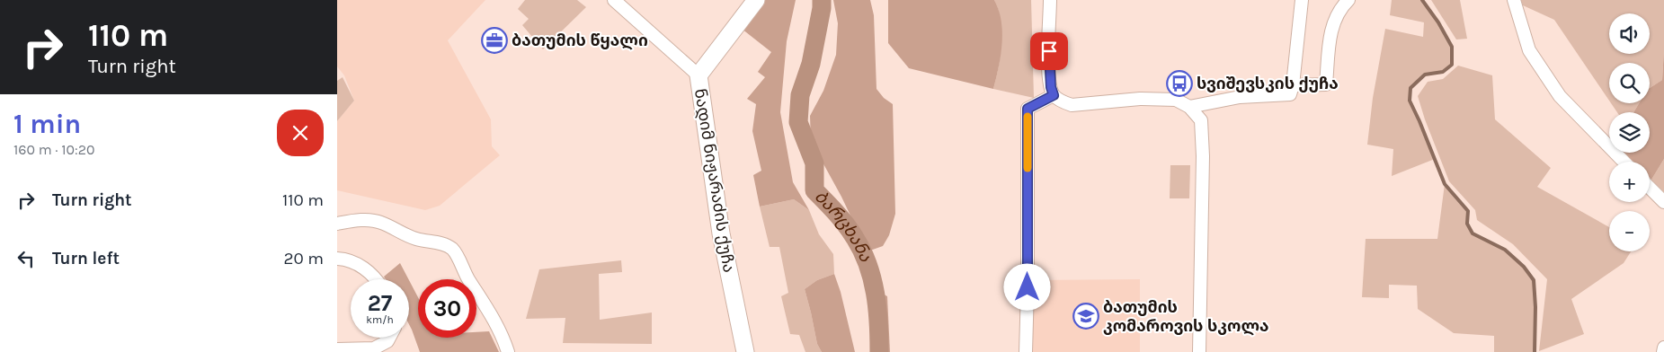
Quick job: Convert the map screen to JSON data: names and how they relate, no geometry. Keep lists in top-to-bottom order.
{
  "streets": {
    "main road": ["ნადიმ ნიჟარაძის ქუჩა"]
  },
  "water": ["ბარცხანა"],
  "places": {
    "office": ["ბათუმის წყალი"],
    "bus stop": ["სვიშევსკის ქუჩა"],
    "school or university": ["ბათუმის კომაროვის სკოლა"]
  },
  "page": {
    "turn": ["110 m", "Turn right"],
    "map_buttons": ["+", "−"],
    "heading": ["1 min", "160 m · 10:20"],
    "list": [
      {
        "name": "Turn right",
        "value": "110 m"
      },
      {
        "name": "Turn left",
        "value": "20 m"
      }
    ],
    "speed": "27 km/h",
    "limit": "30"
  }
}
